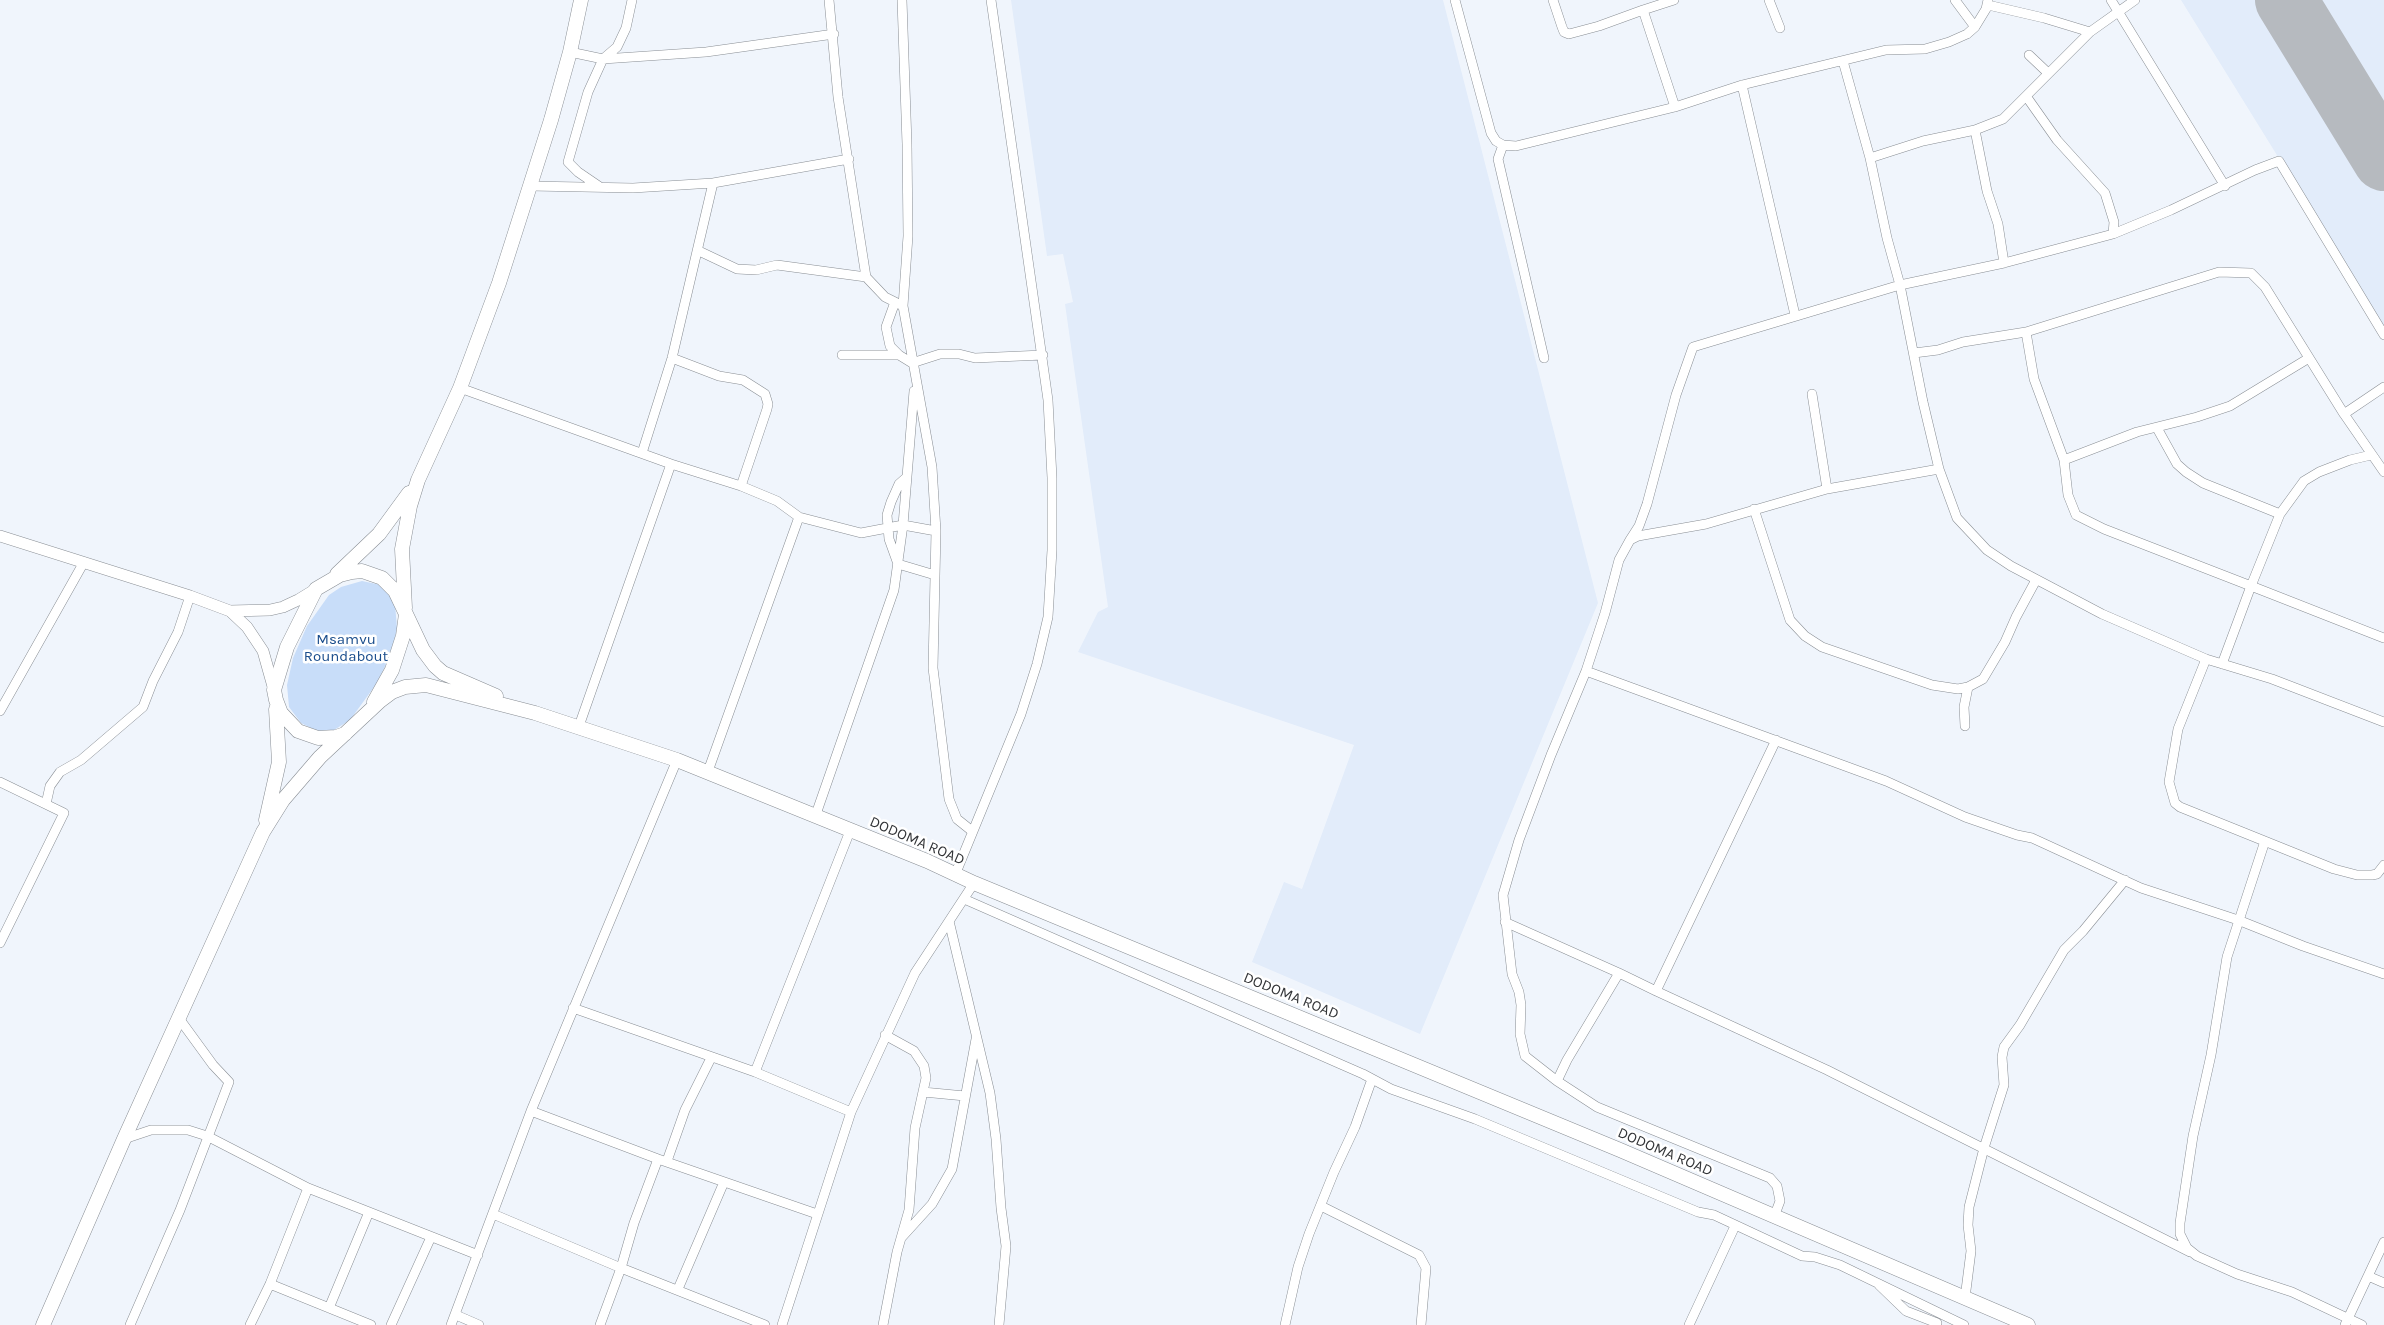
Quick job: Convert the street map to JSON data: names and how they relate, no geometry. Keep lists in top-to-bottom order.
{
  "streets": {
    "highway": ["DODOMA ROAD"]
  },
  "parks": ["Msamvu Roundabout"]
}
